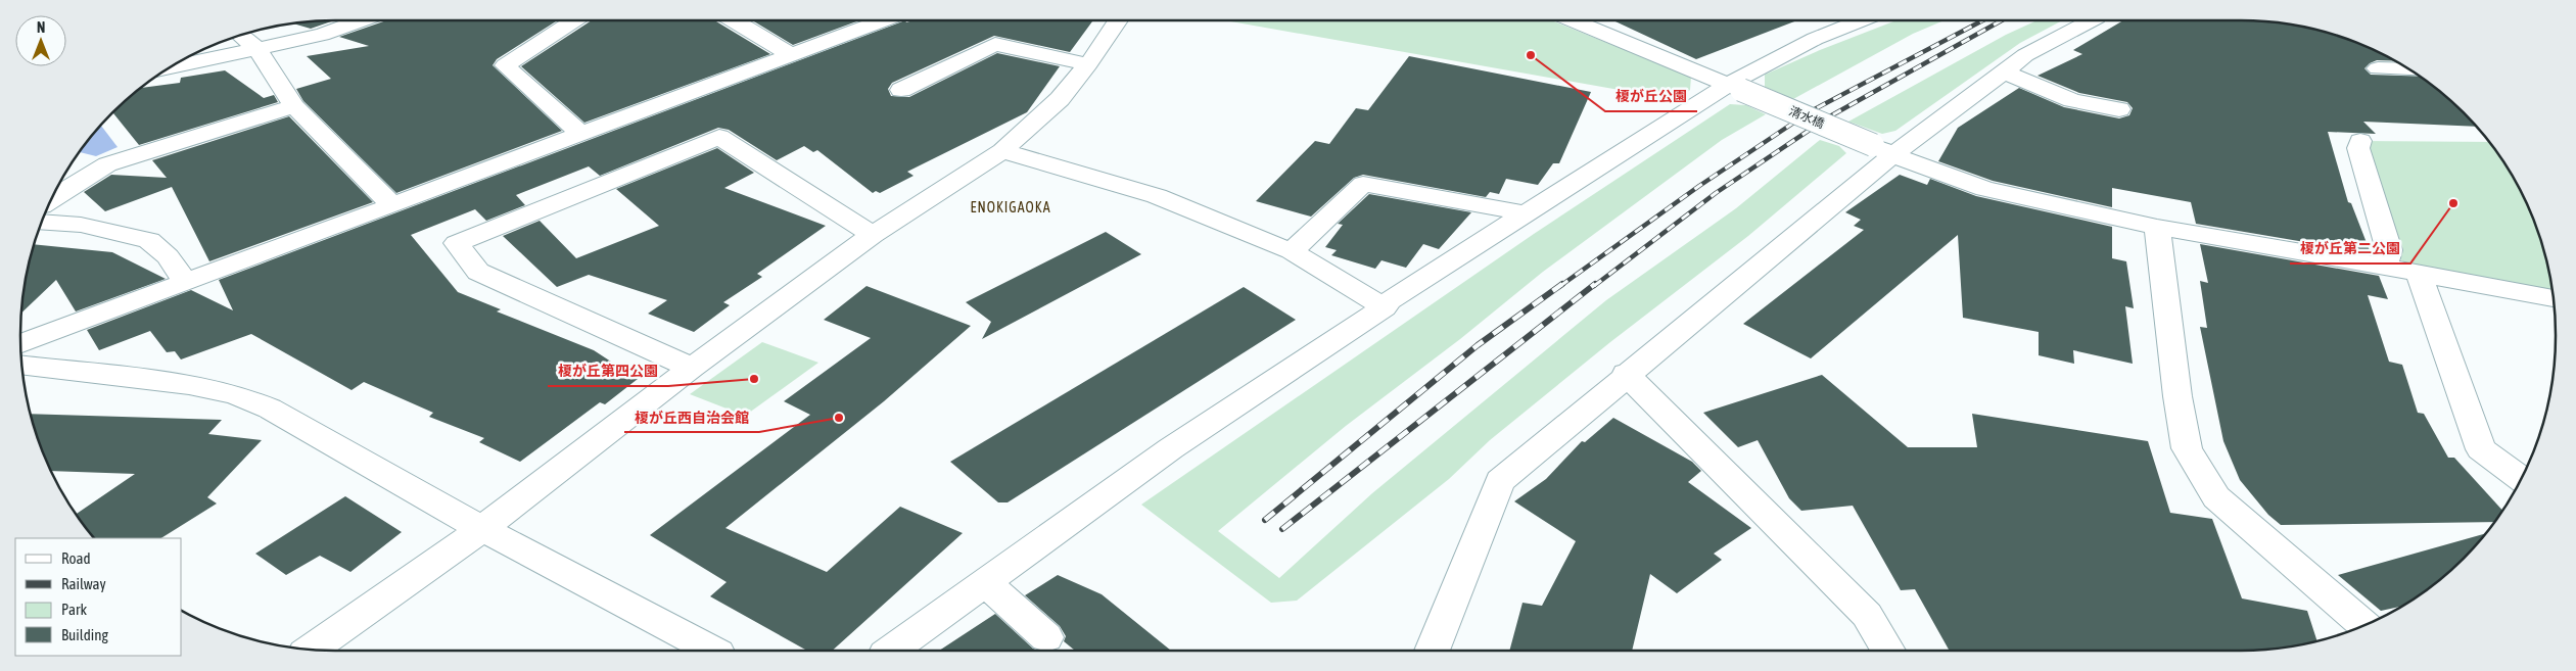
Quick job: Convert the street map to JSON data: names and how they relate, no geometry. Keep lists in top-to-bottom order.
{
  "streets": {
    "street": ["清水橋"]
  },
  "districts": ["ENOKIGAOKA"],
  "places": [
    "榎が丘公園",
    "榎が丘第二公園",
    "榎が丘第四公園",
    "榎が丘西自治会館"
  ],
  "legend": [
    "Road",
    "Railway",
    "Park",
    "Building"
  ],
  "north": "top"
}
